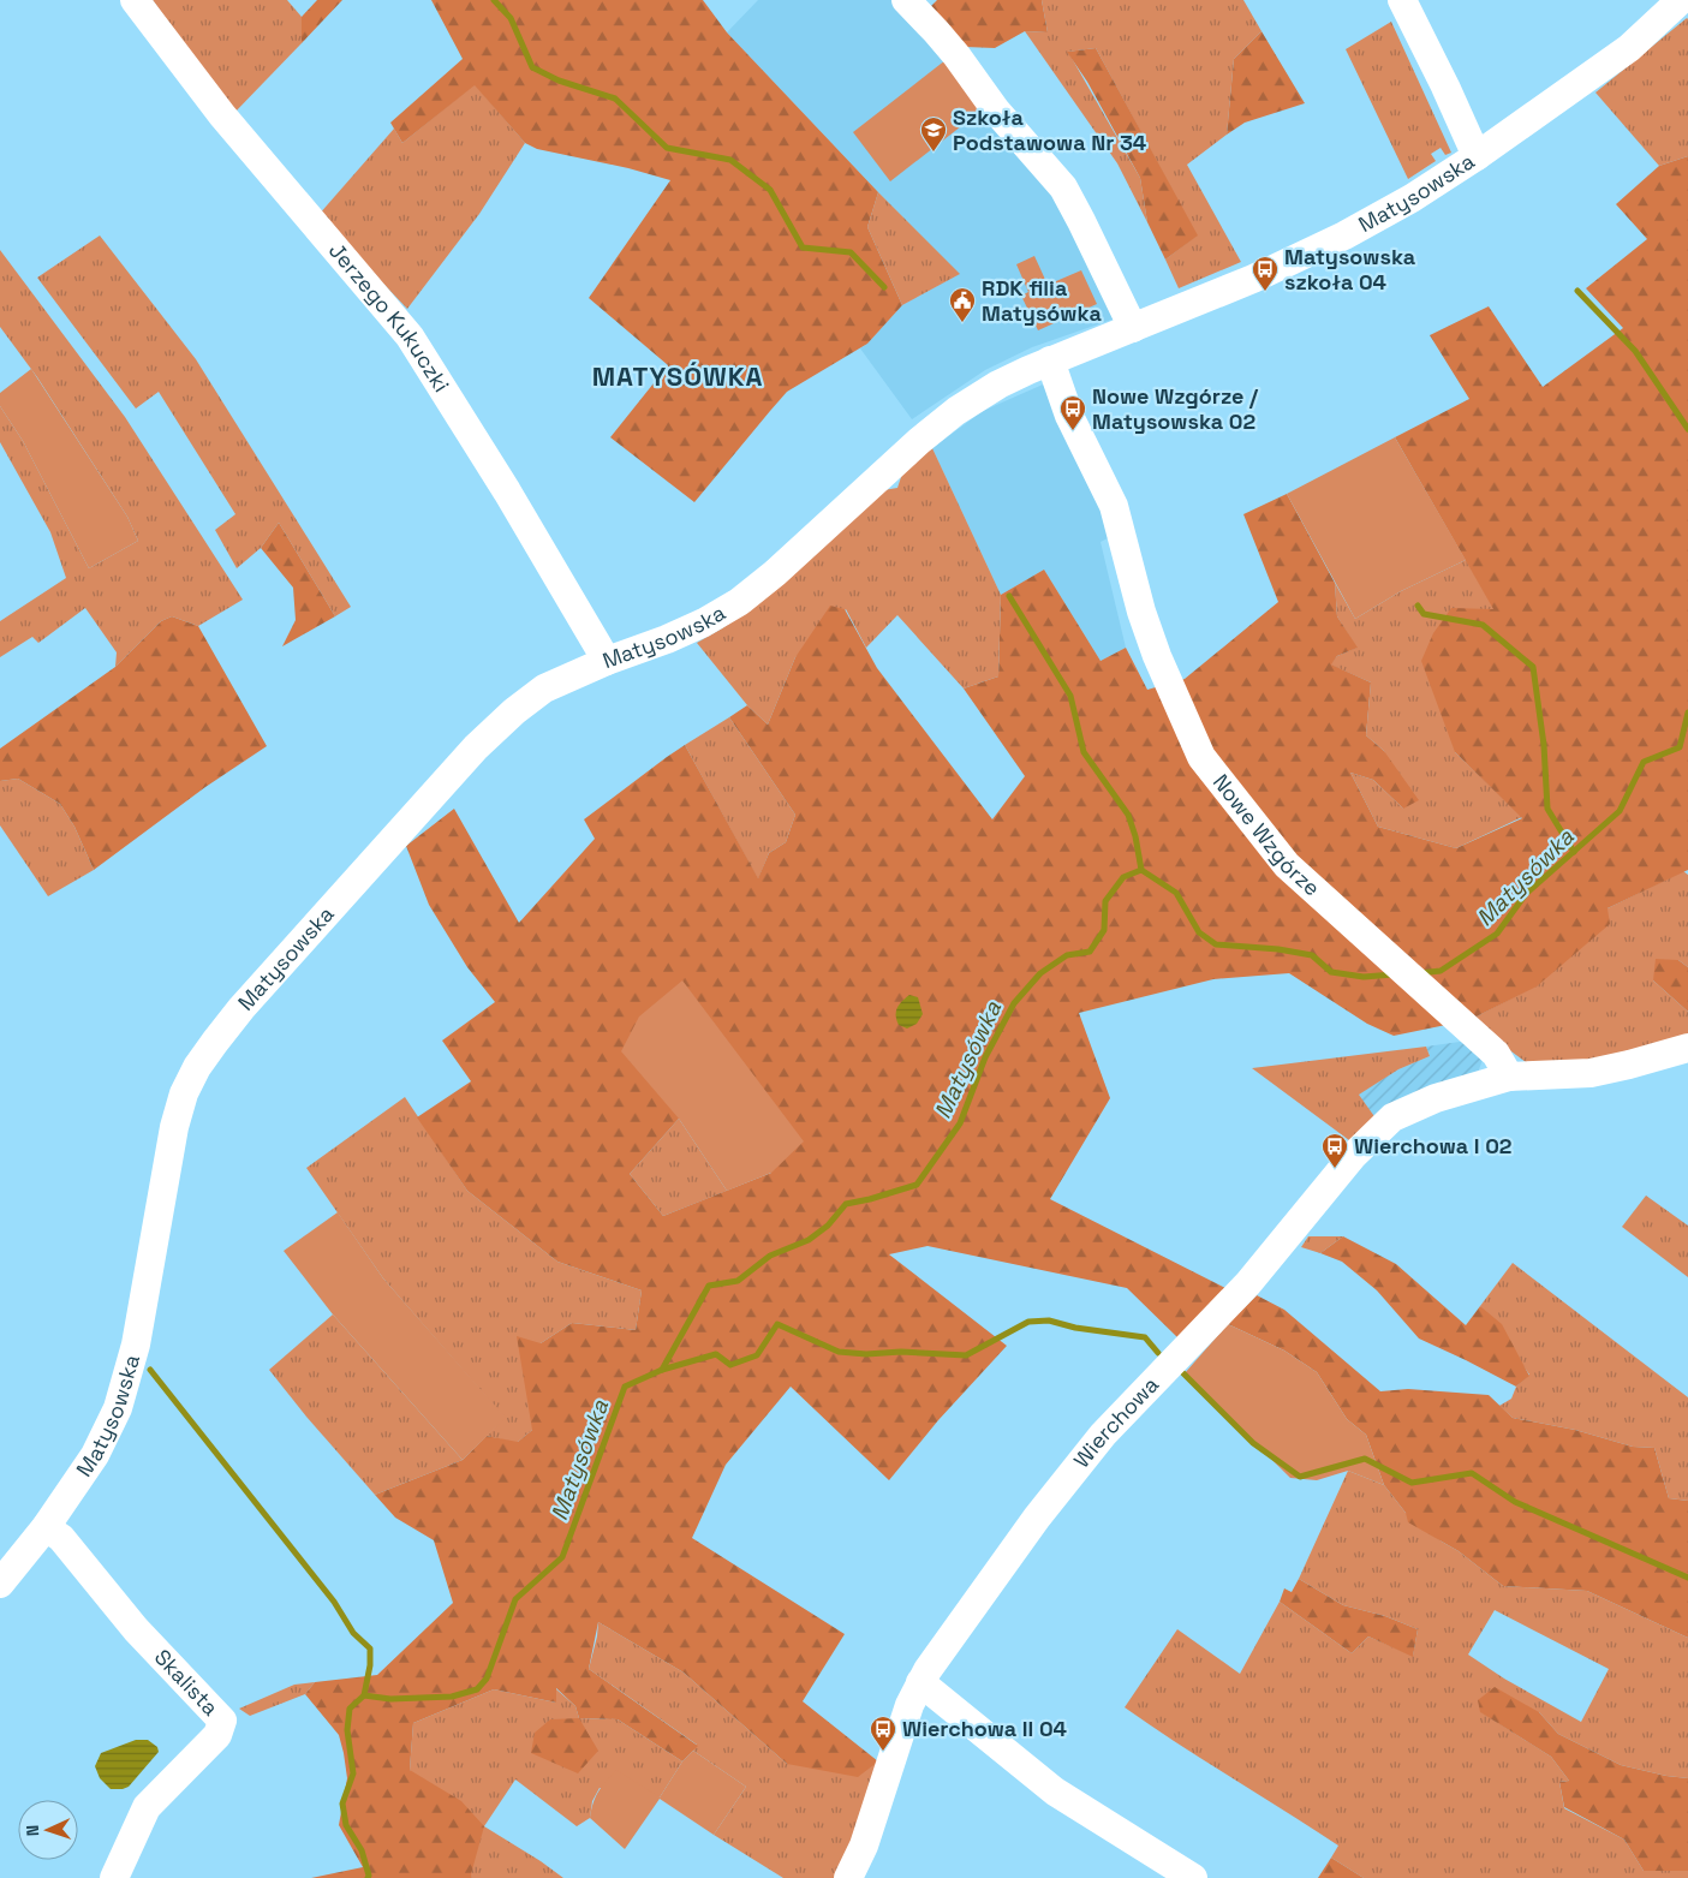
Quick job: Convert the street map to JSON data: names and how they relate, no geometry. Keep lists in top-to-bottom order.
{
  "streets": {
    "street": [
      "Matysowska",
      "Jerzego Kukuczki",
      "Nowe Wzgórze",
      "Wierchowa",
      "Skalista"
    ]
  },
  "crossings": [
    ["Matysowska", "Jerzego Kukuczki"],
    ["Matysowska", "Nowe Wzgórze"],
    ["Matysowska", "Skalista"],
    ["Nowe Wzgórze", "Wierchowa"]
  ],
  "districts": ["MATYSÓWKA"],
  "water": ["Matysówka"],
  "places": {
    "school or university": ["Szkoła Podstawowa Nr 34"],
    "bus stop": [
      "Matysowska szkoła 04",
      "Nowe Wzgórze / Matysowska 02",
      "Wierchowa I 02",
      "Wierchowa II 04"
    ],
    "public building": ["RDK filia Matysówka"]
  },
  "north": "left"
}
